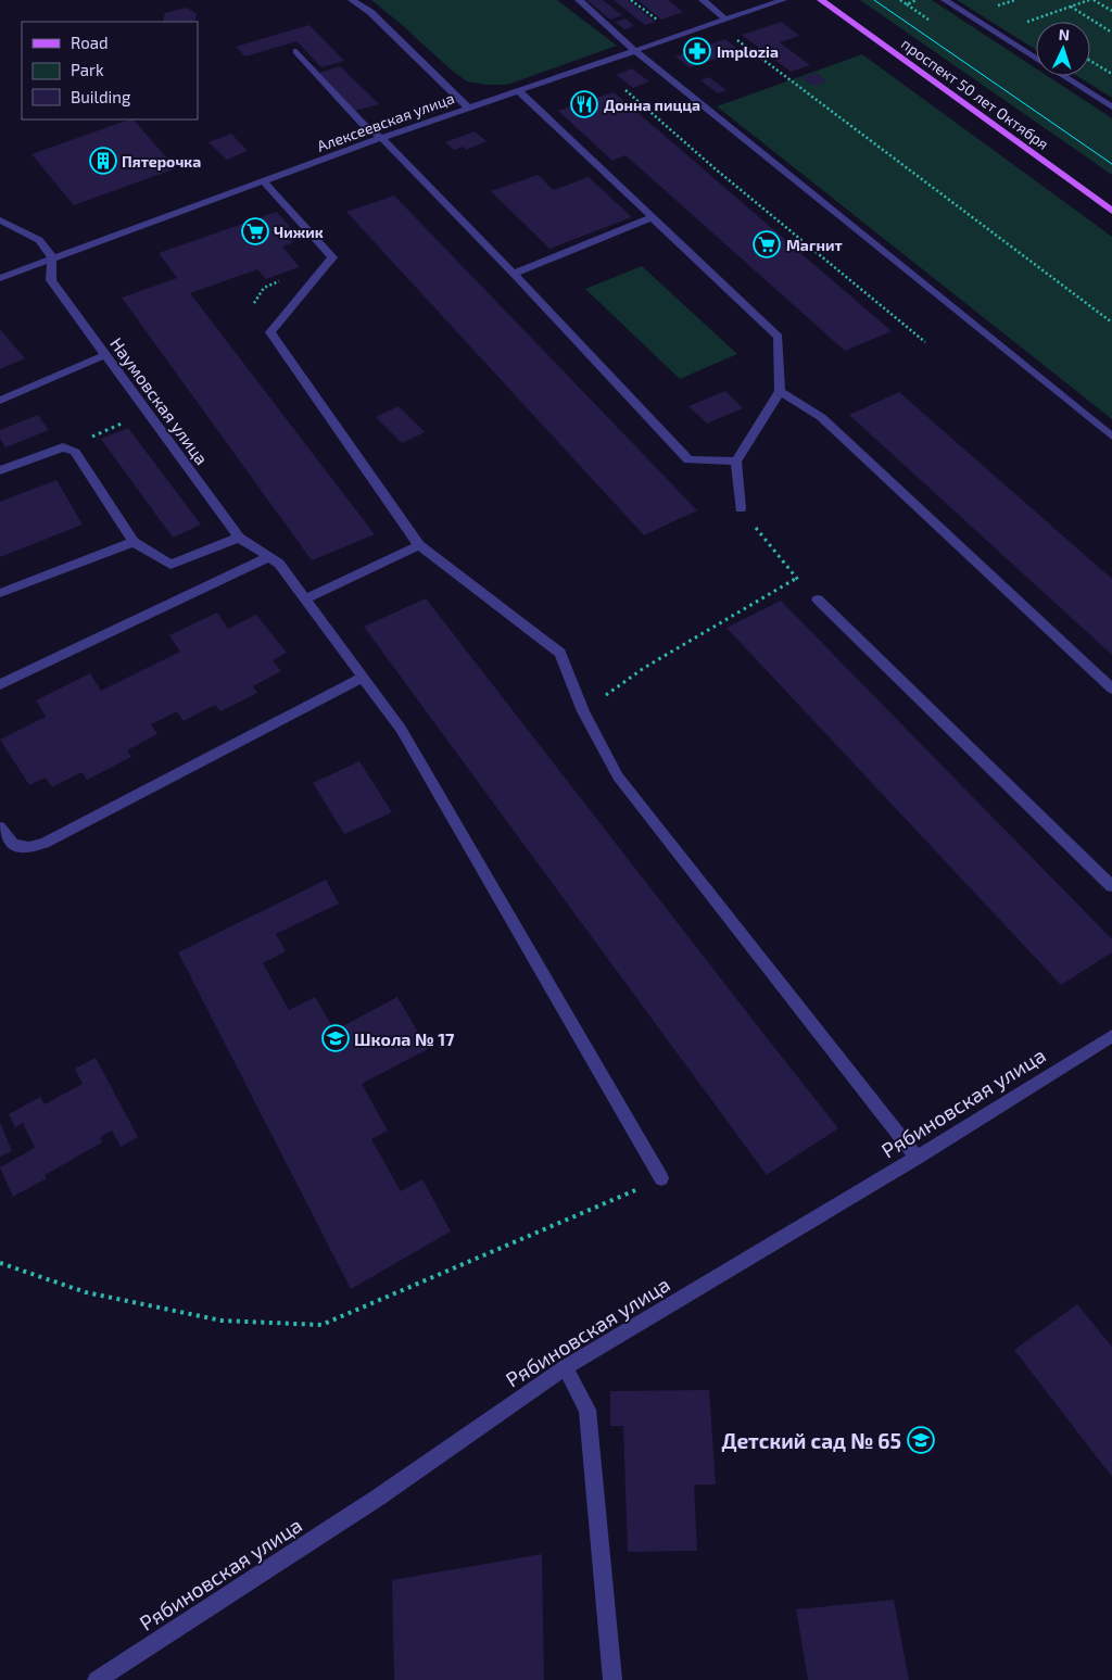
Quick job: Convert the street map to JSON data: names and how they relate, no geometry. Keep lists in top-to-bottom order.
{
  "streets": {
    "main road": ["проспект 50 лет Октября"],
    "street": ["Алексеевская улица", "Наумовская улица", "Рябиновская улица"]
  },
  "crossings": [
    ["Алексеевская улица", "Наумовская улица"]
  ],
  "places": {
    "pharmacy": ["Implozia"],
    "restaurant": ["Донна пицца"],
    "building": ["Пятерочка"],
    "supermarket": ["Чижик", "Магнит"],
    "school or university": ["Школа № 17", "Детский сад № 65"]
  },
  "legend": ["Road", "Park", "Building"],
  "north": "top"
}
